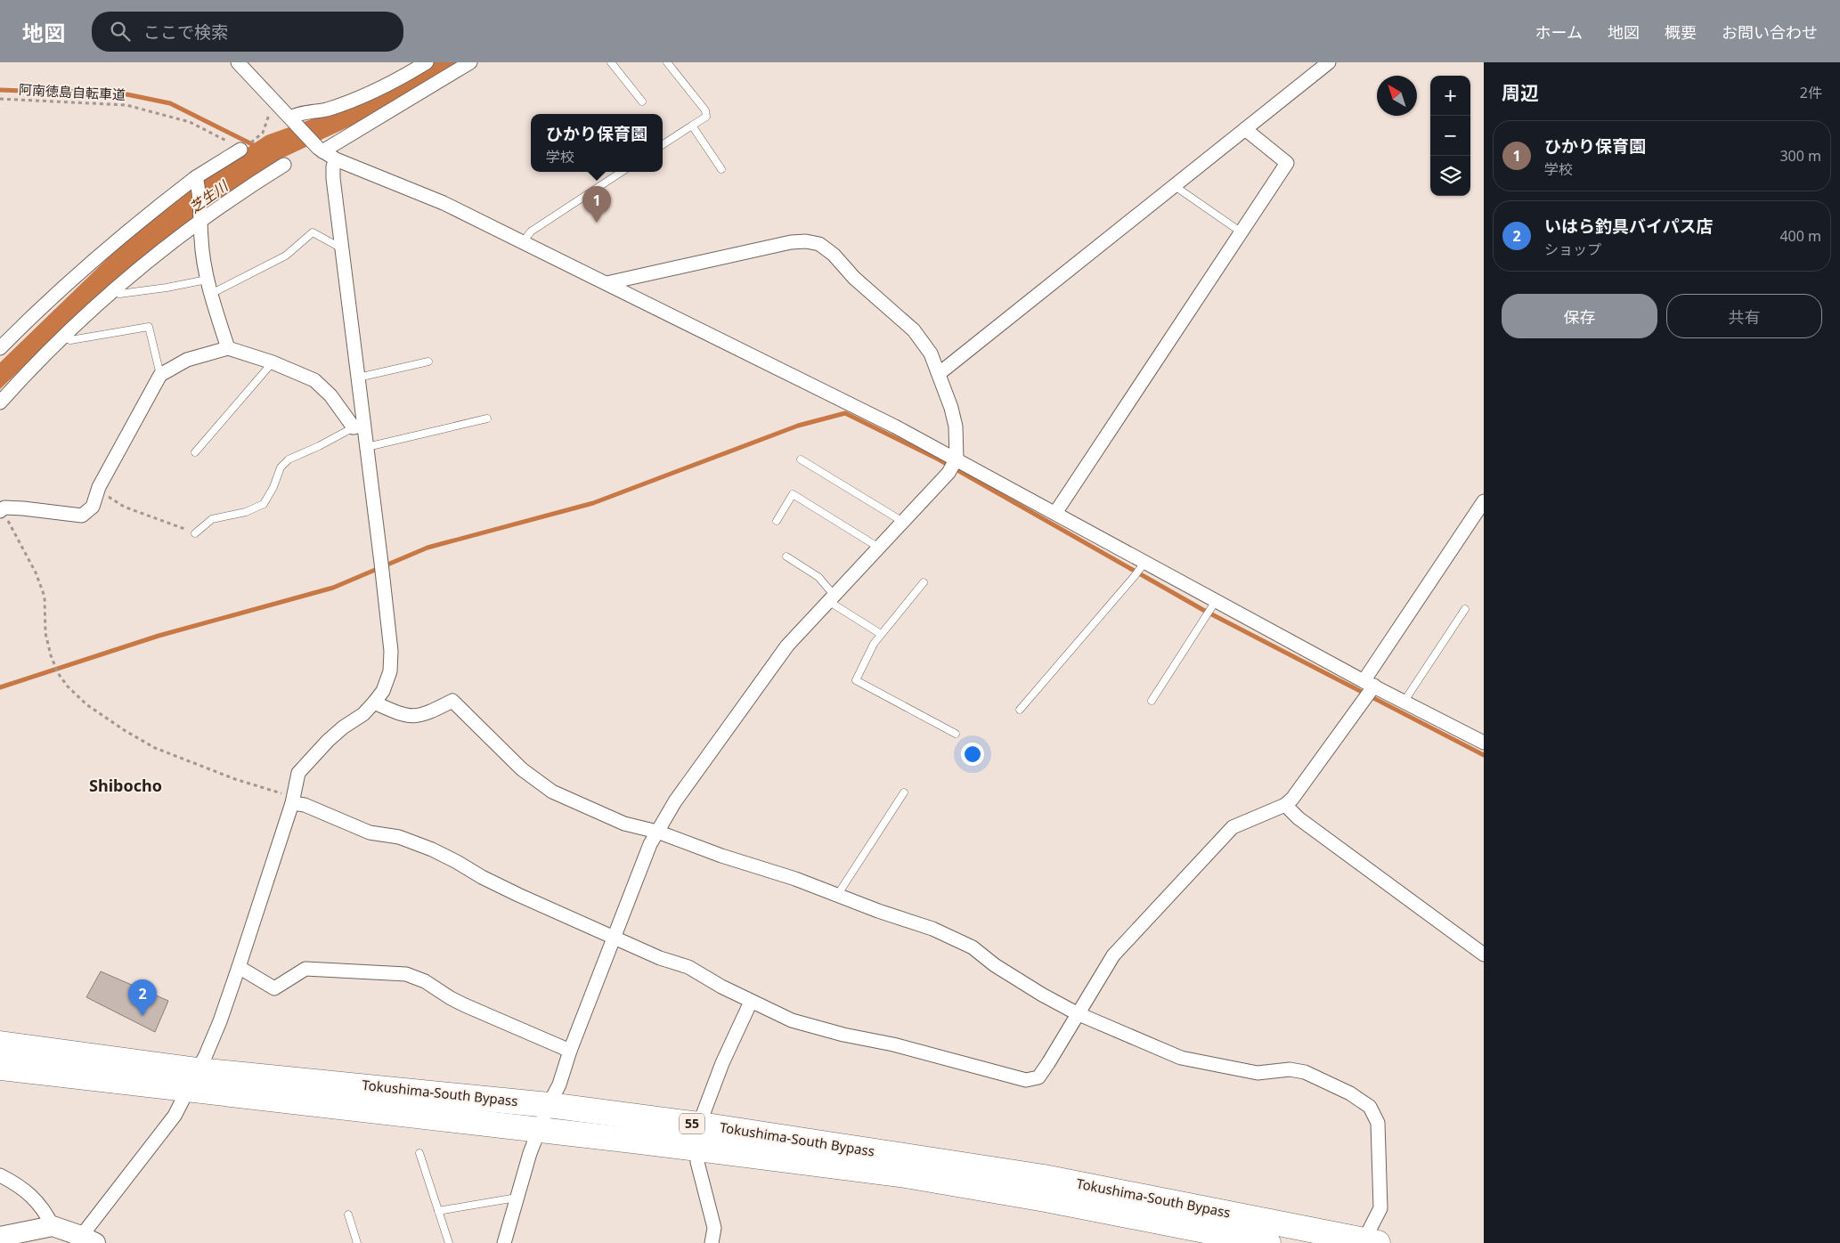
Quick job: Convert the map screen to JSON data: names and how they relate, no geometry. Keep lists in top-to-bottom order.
{
  "streets": {
    "highway": ["Tokushima-South Bypass", "55"],
    "path": ["阿南徳島自転車道"]
  },
  "districts": ["Shibocho"],
  "water": ["芝生川"],
  "north": "top left",
  "page": {
    "header": "地図",
    "search": "ここで検索",
    "nav": [
      "ホーム",
      "地図",
      "概要",
      "お問い合わせ"
    ],
    "heading": ["周辺", "2件"],
    "map_buttons": ["+", "−"],
    "popup": ["ひかり保育園", "学校"],
    "list": [
      {
        "mark": "1",
        "name": "ひかり保育園",
        "note": "学校",
        "value": "300 m"
      },
      {
        "mark": "2",
        "name": "いはら釣具バイパス店",
        "note": "ショップ",
        "value": "400 m"
      }
    ],
    "pins": ["1", "2"],
    "buttons": ["保存", "共有"]
  }
}
